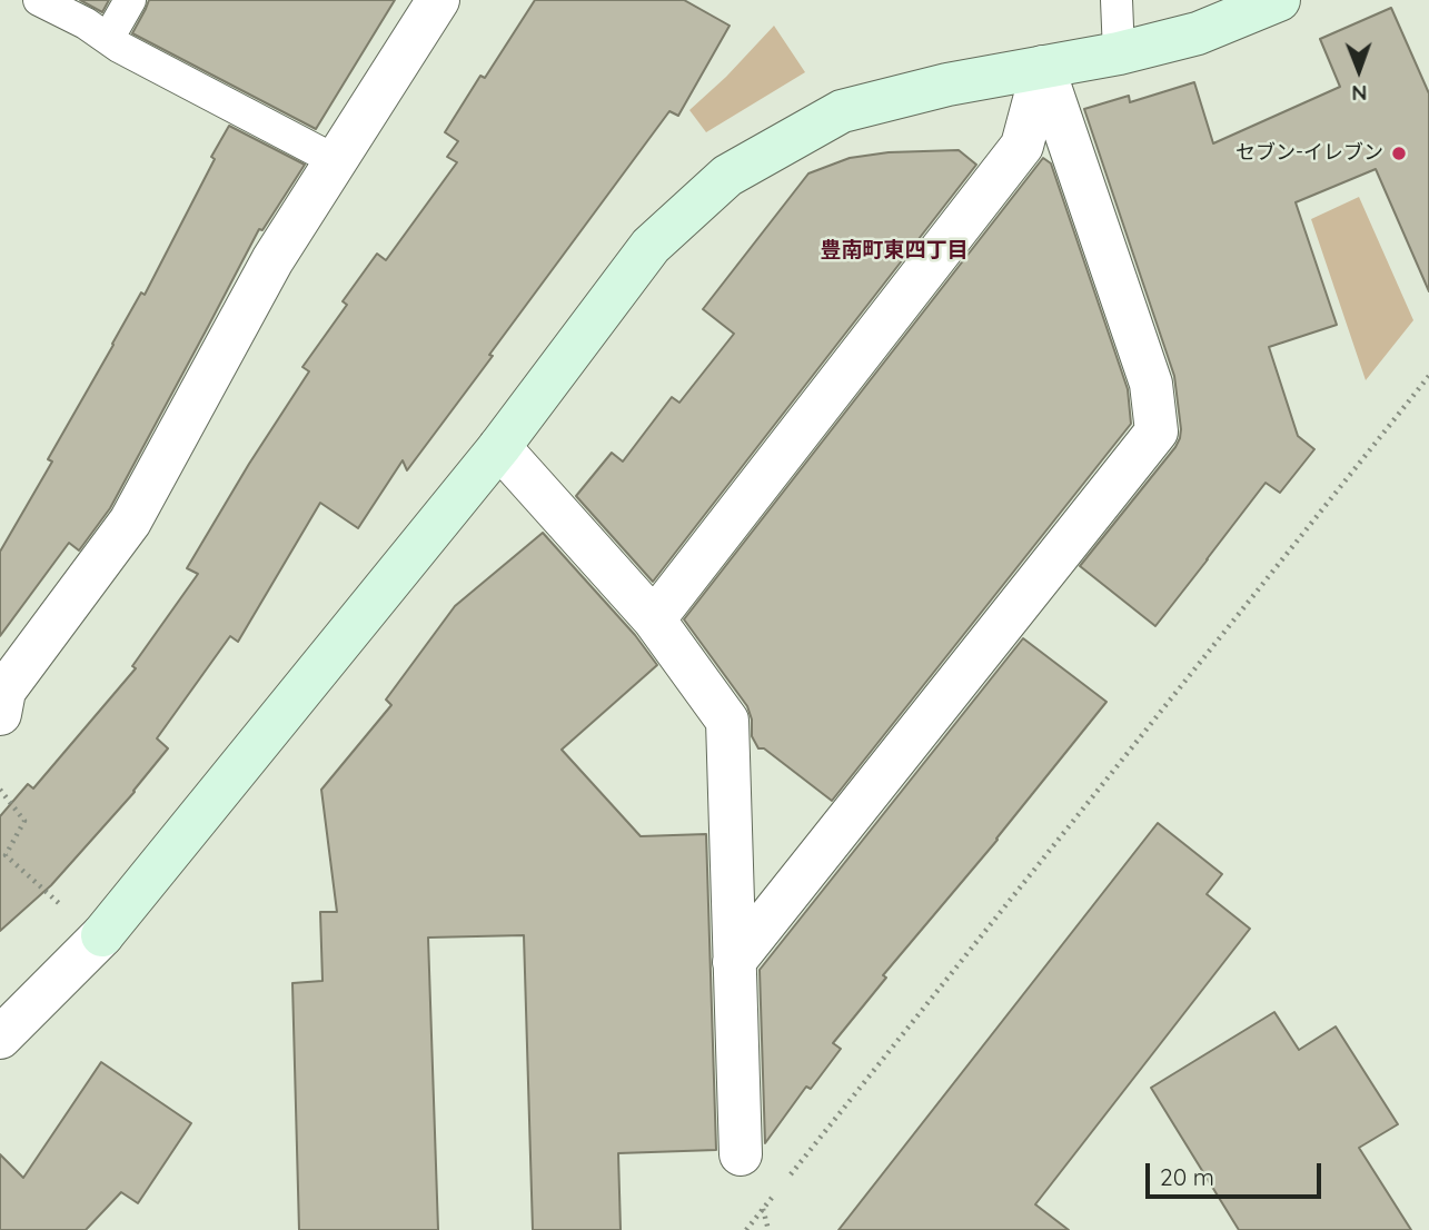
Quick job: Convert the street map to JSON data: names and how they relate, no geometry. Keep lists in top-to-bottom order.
{
  "districts": ["豊南町東四丁目"],
  "places": ["セブン-イレブン"],
  "scale_bar": "20 m",
  "north": "bottom"
}
